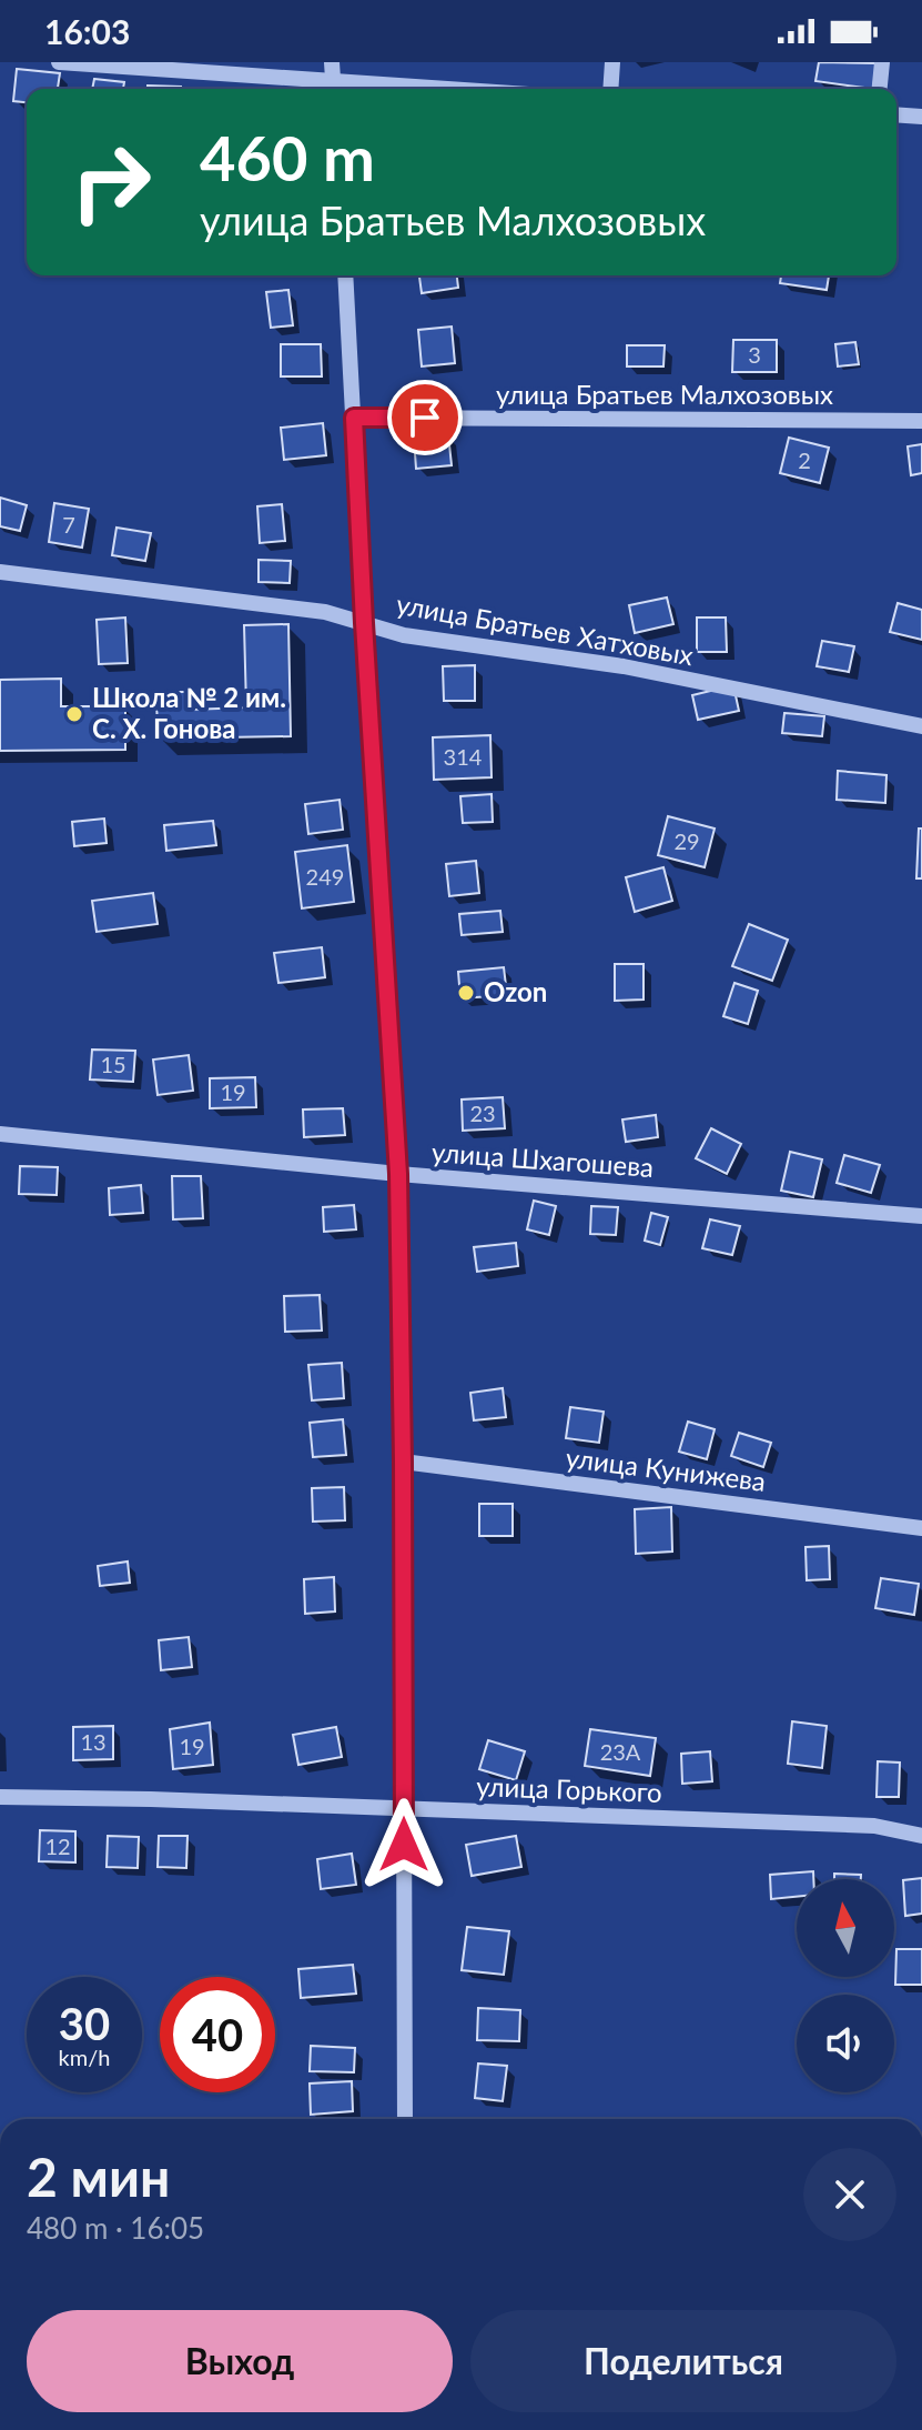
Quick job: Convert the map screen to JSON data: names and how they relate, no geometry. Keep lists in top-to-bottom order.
{
  "streets": {
    "street": [
      "улица Братьев Малхозовых",
      "улица Братьев Хатховых",
      "улица Шхагошева",
      "улица Кунижева",
      "улица Горького"
    ]
  },
  "places": ["Школа № 2 им. С. Х. Гонова", "Ozon"],
  "house_numbers": [
    "3",
    "2",
    "7",
    "314",
    "29",
    "249",
    "15",
    "19",
    "23",
    "13",
    "19",
    "23А",
    "12"
  ],
  "north": "top",
  "page": {
    "status": "16:03",
    "turn": ["460 m", "улица Братьев Малхозовых"],
    "speed": "30 km/h",
    "limit": "40",
    "heading": ["2 мин", "480 m · 16:05"],
    "buttons": ["Выход", "Поделиться"]
  }
}
